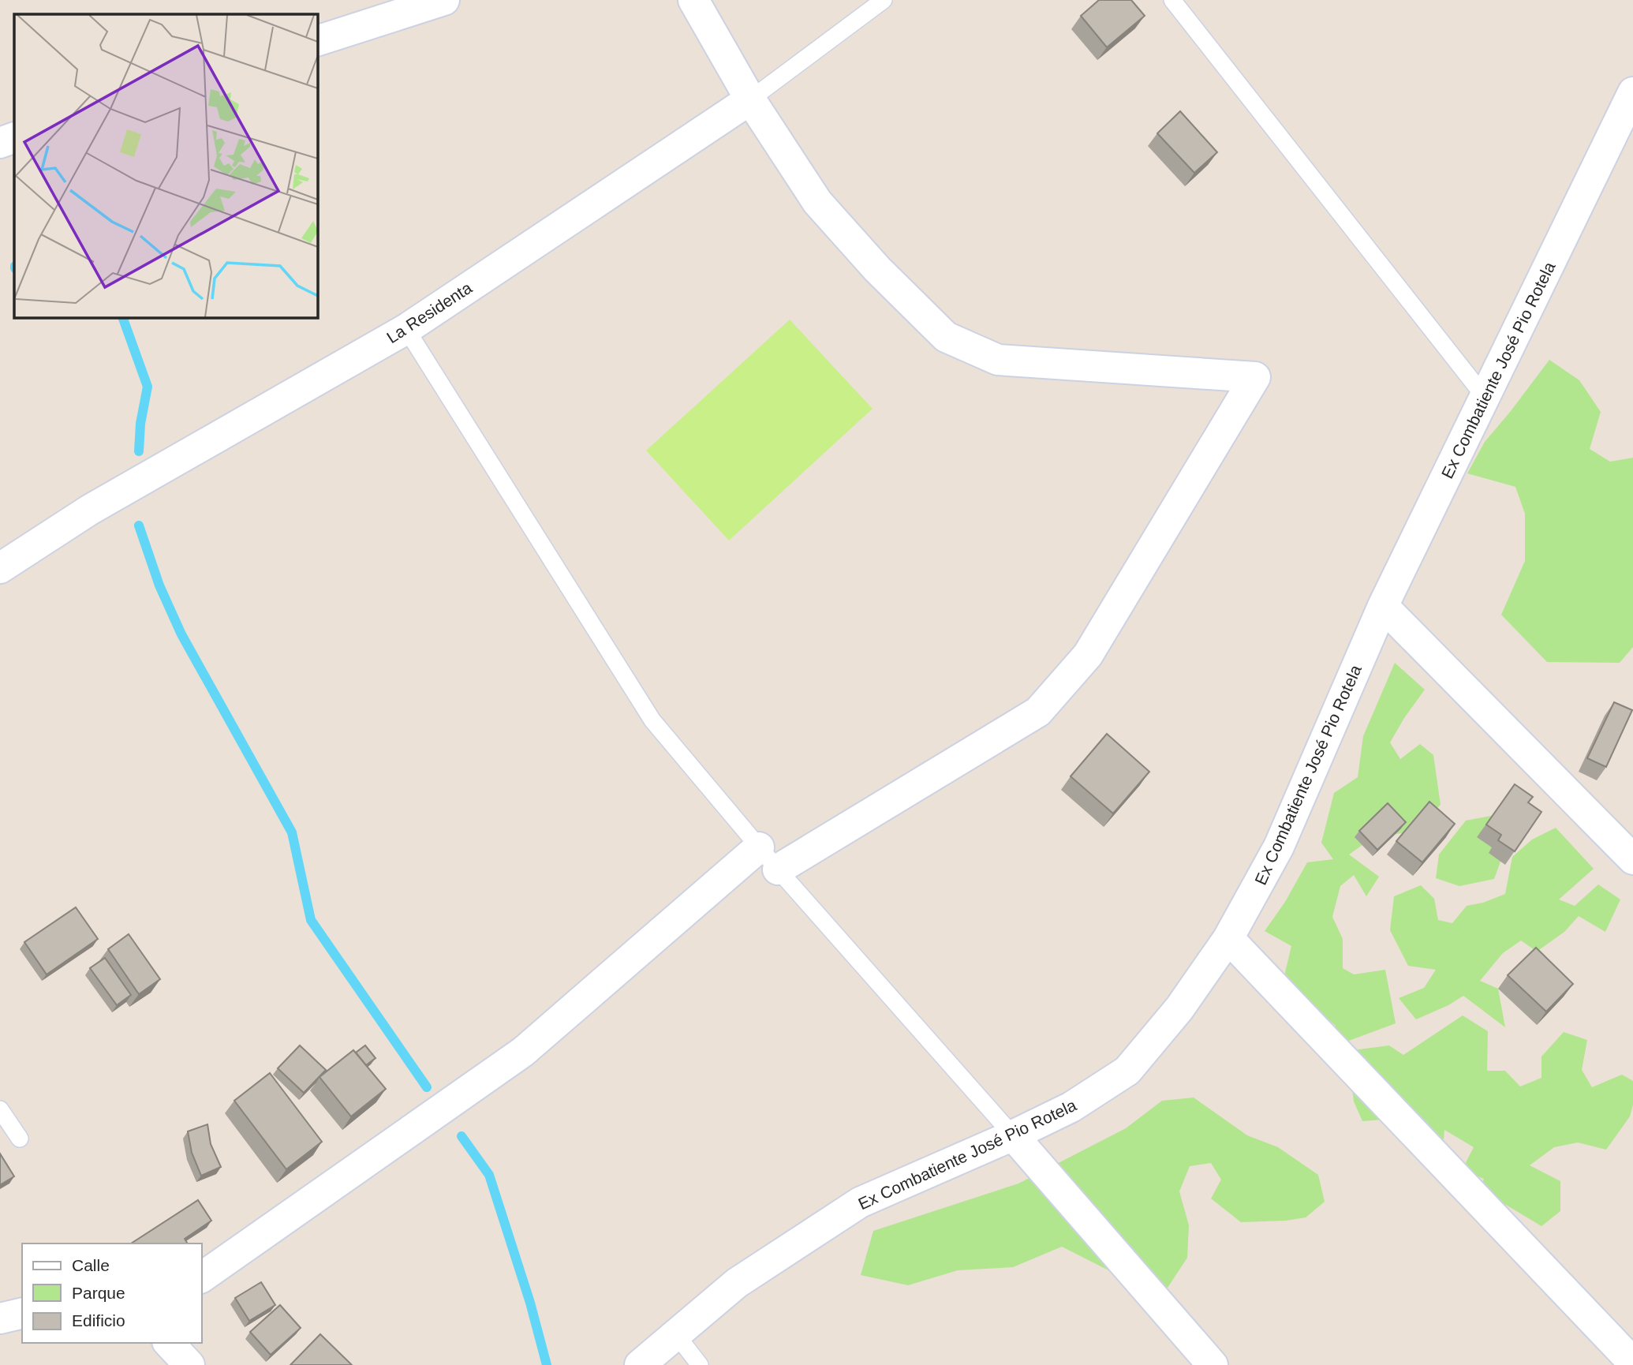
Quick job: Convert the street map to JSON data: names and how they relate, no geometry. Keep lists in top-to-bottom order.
{
  "streets": {
    "street": ["La Residenta", "Ex Combatiente José Pio Rotela"]
  },
  "legend": ["Calle", "Parque", "Edificio"]
}
